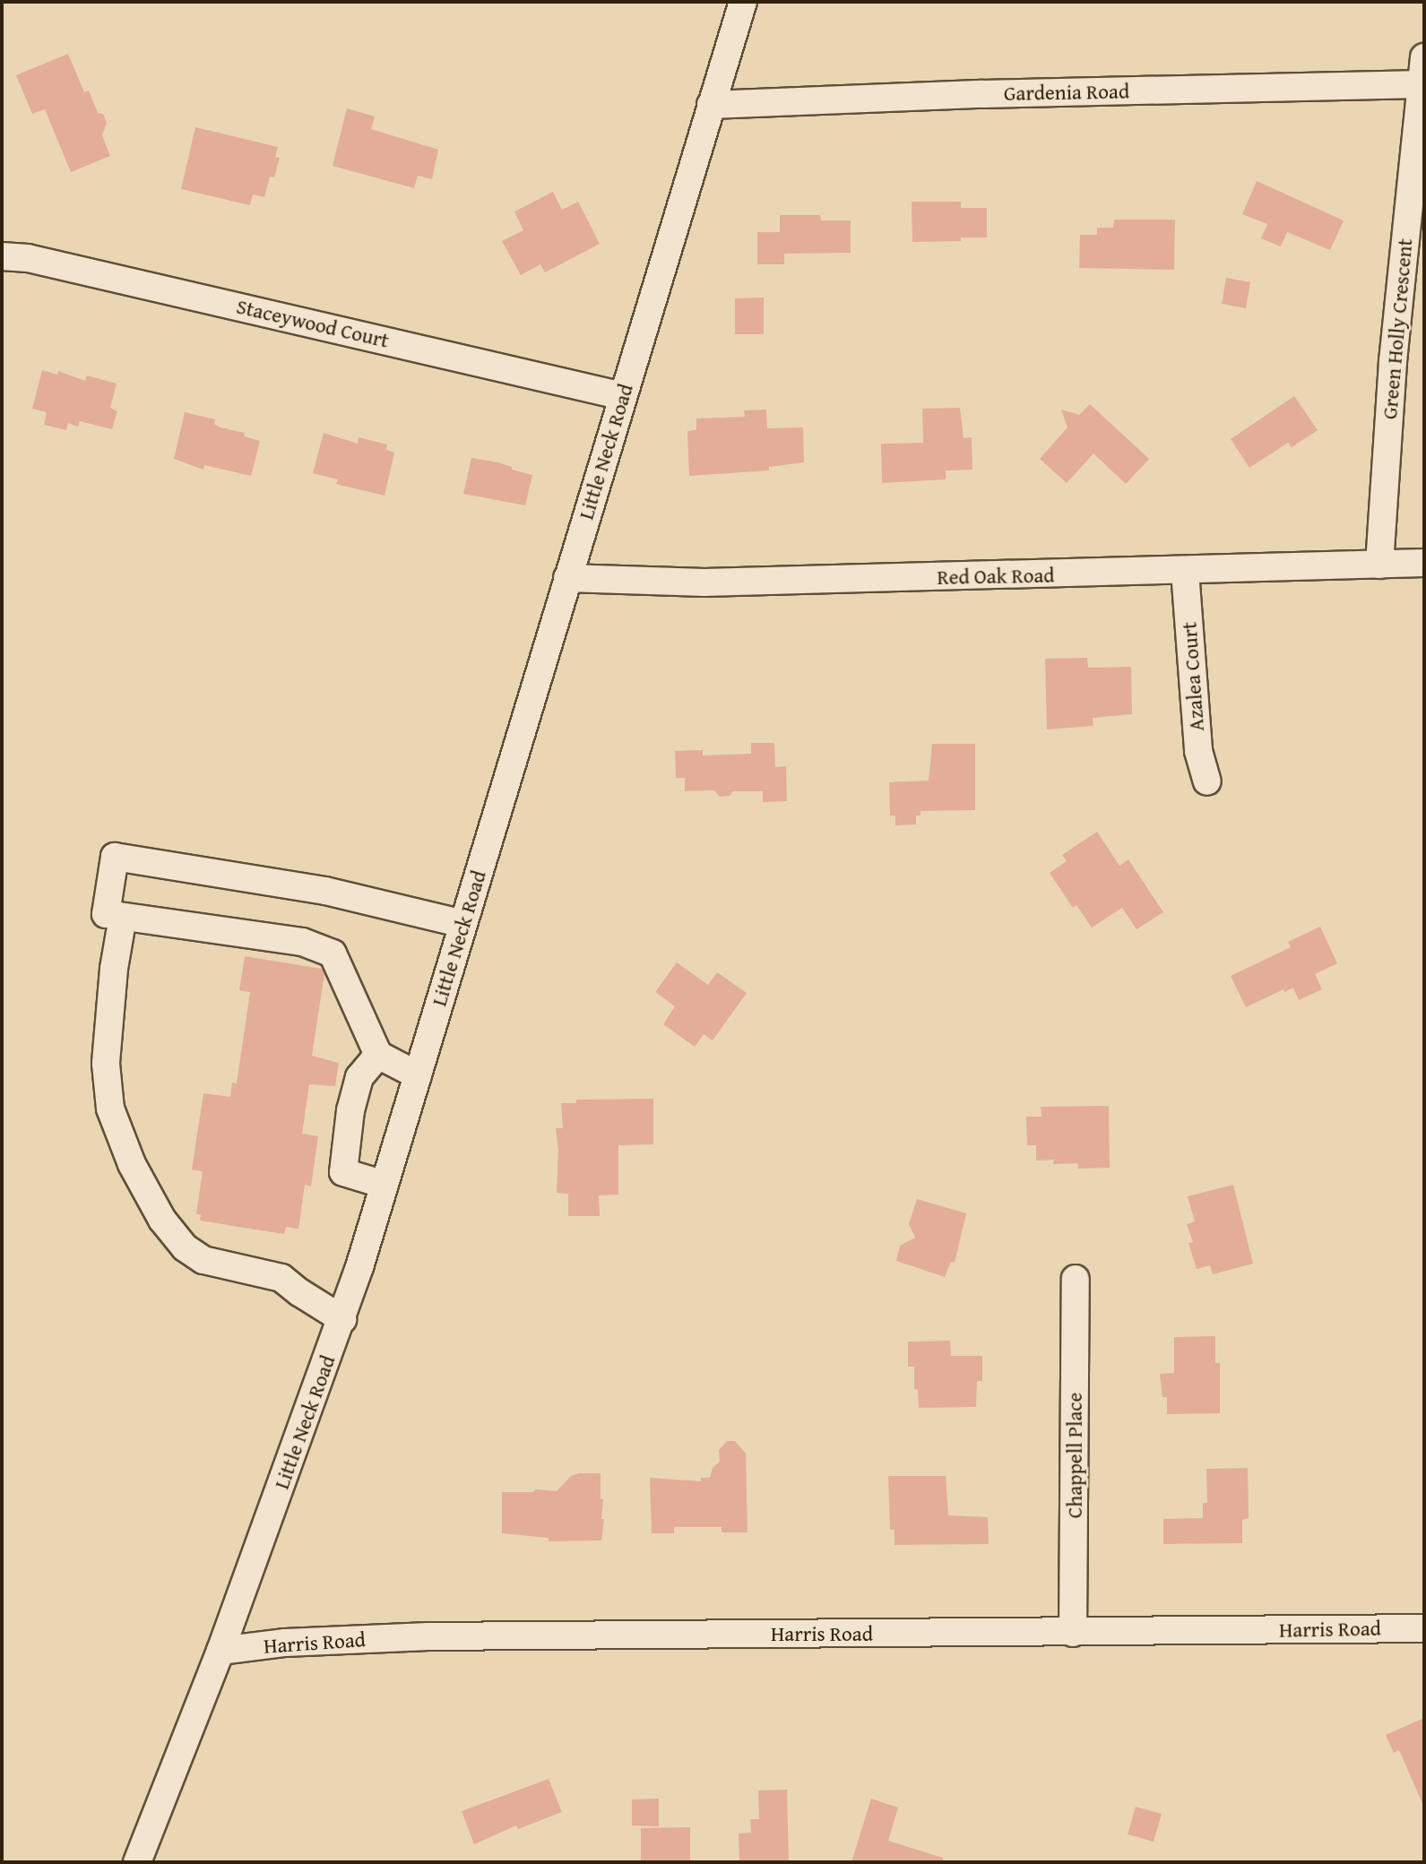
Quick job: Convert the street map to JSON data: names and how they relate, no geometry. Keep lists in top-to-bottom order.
{
  "streets": {
    "street": [
      "Gardenia Road",
      "Staceywood Court",
      "Green Holly Crescent",
      "Little Neck Road",
      "Red Oak Road",
      "Azalea Court",
      "Chappell Place",
      "Harris Road"
    ]
  },
  "crossings": [
    ["Gardenia Road", "Green Holly Crescent"],
    ["Gardenia Road", "Little Neck Road"],
    ["Staceywood Court", "Little Neck Road"],
    ["Green Holly Crescent", "Red Oak Road"],
    ["Little Neck Road", "Red Oak Road"],
    ["Little Neck Road", "Harris Road"],
    ["Red Oak Road", "Azalea Court"],
    ["Chappell Place", "Harris Road"]
  ]
}
